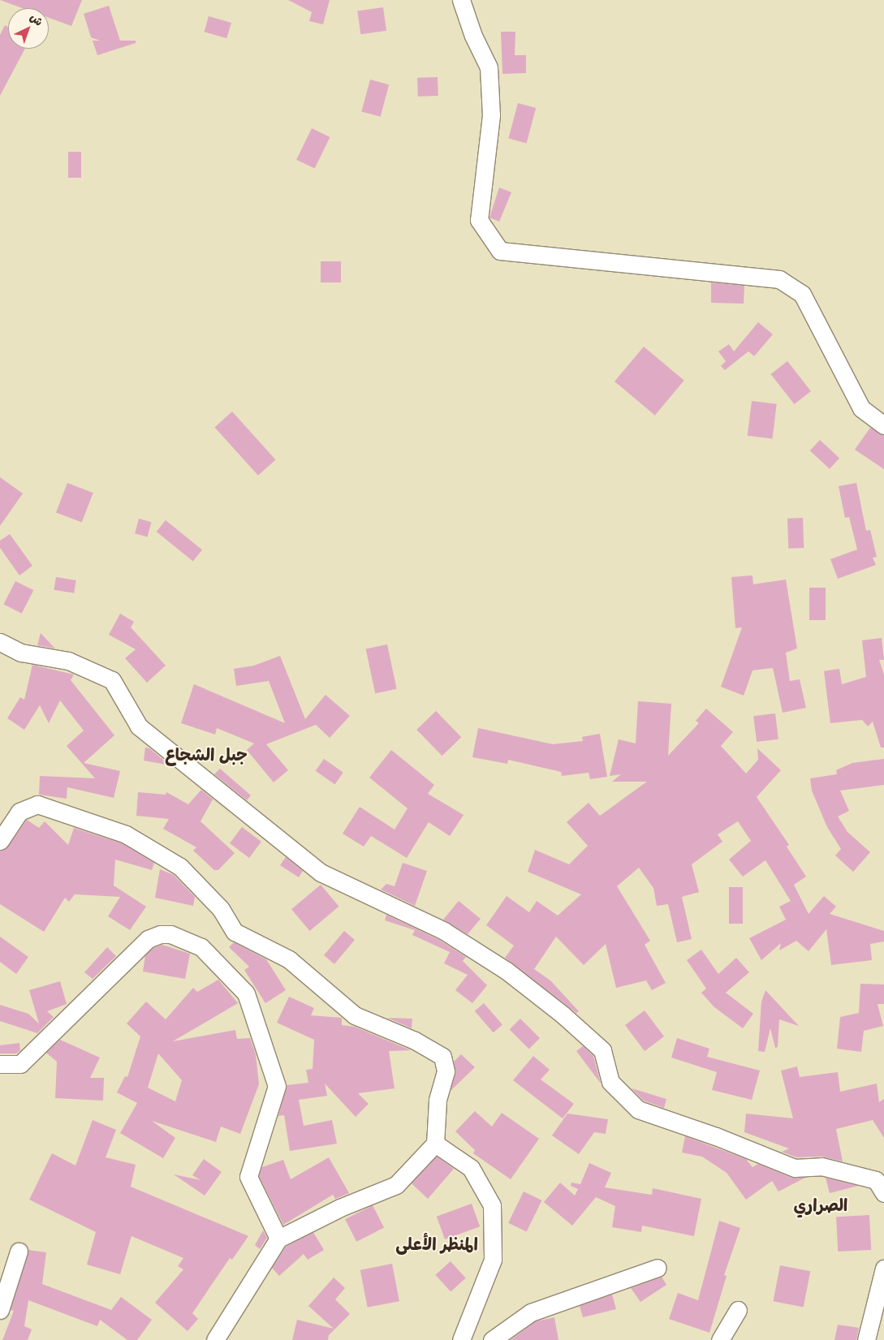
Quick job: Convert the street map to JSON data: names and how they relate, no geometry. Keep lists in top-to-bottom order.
{
  "districts": ["جبل الشجاع", "الصراري", "المنظر الأعلى"],
  "north": "top right"
}
